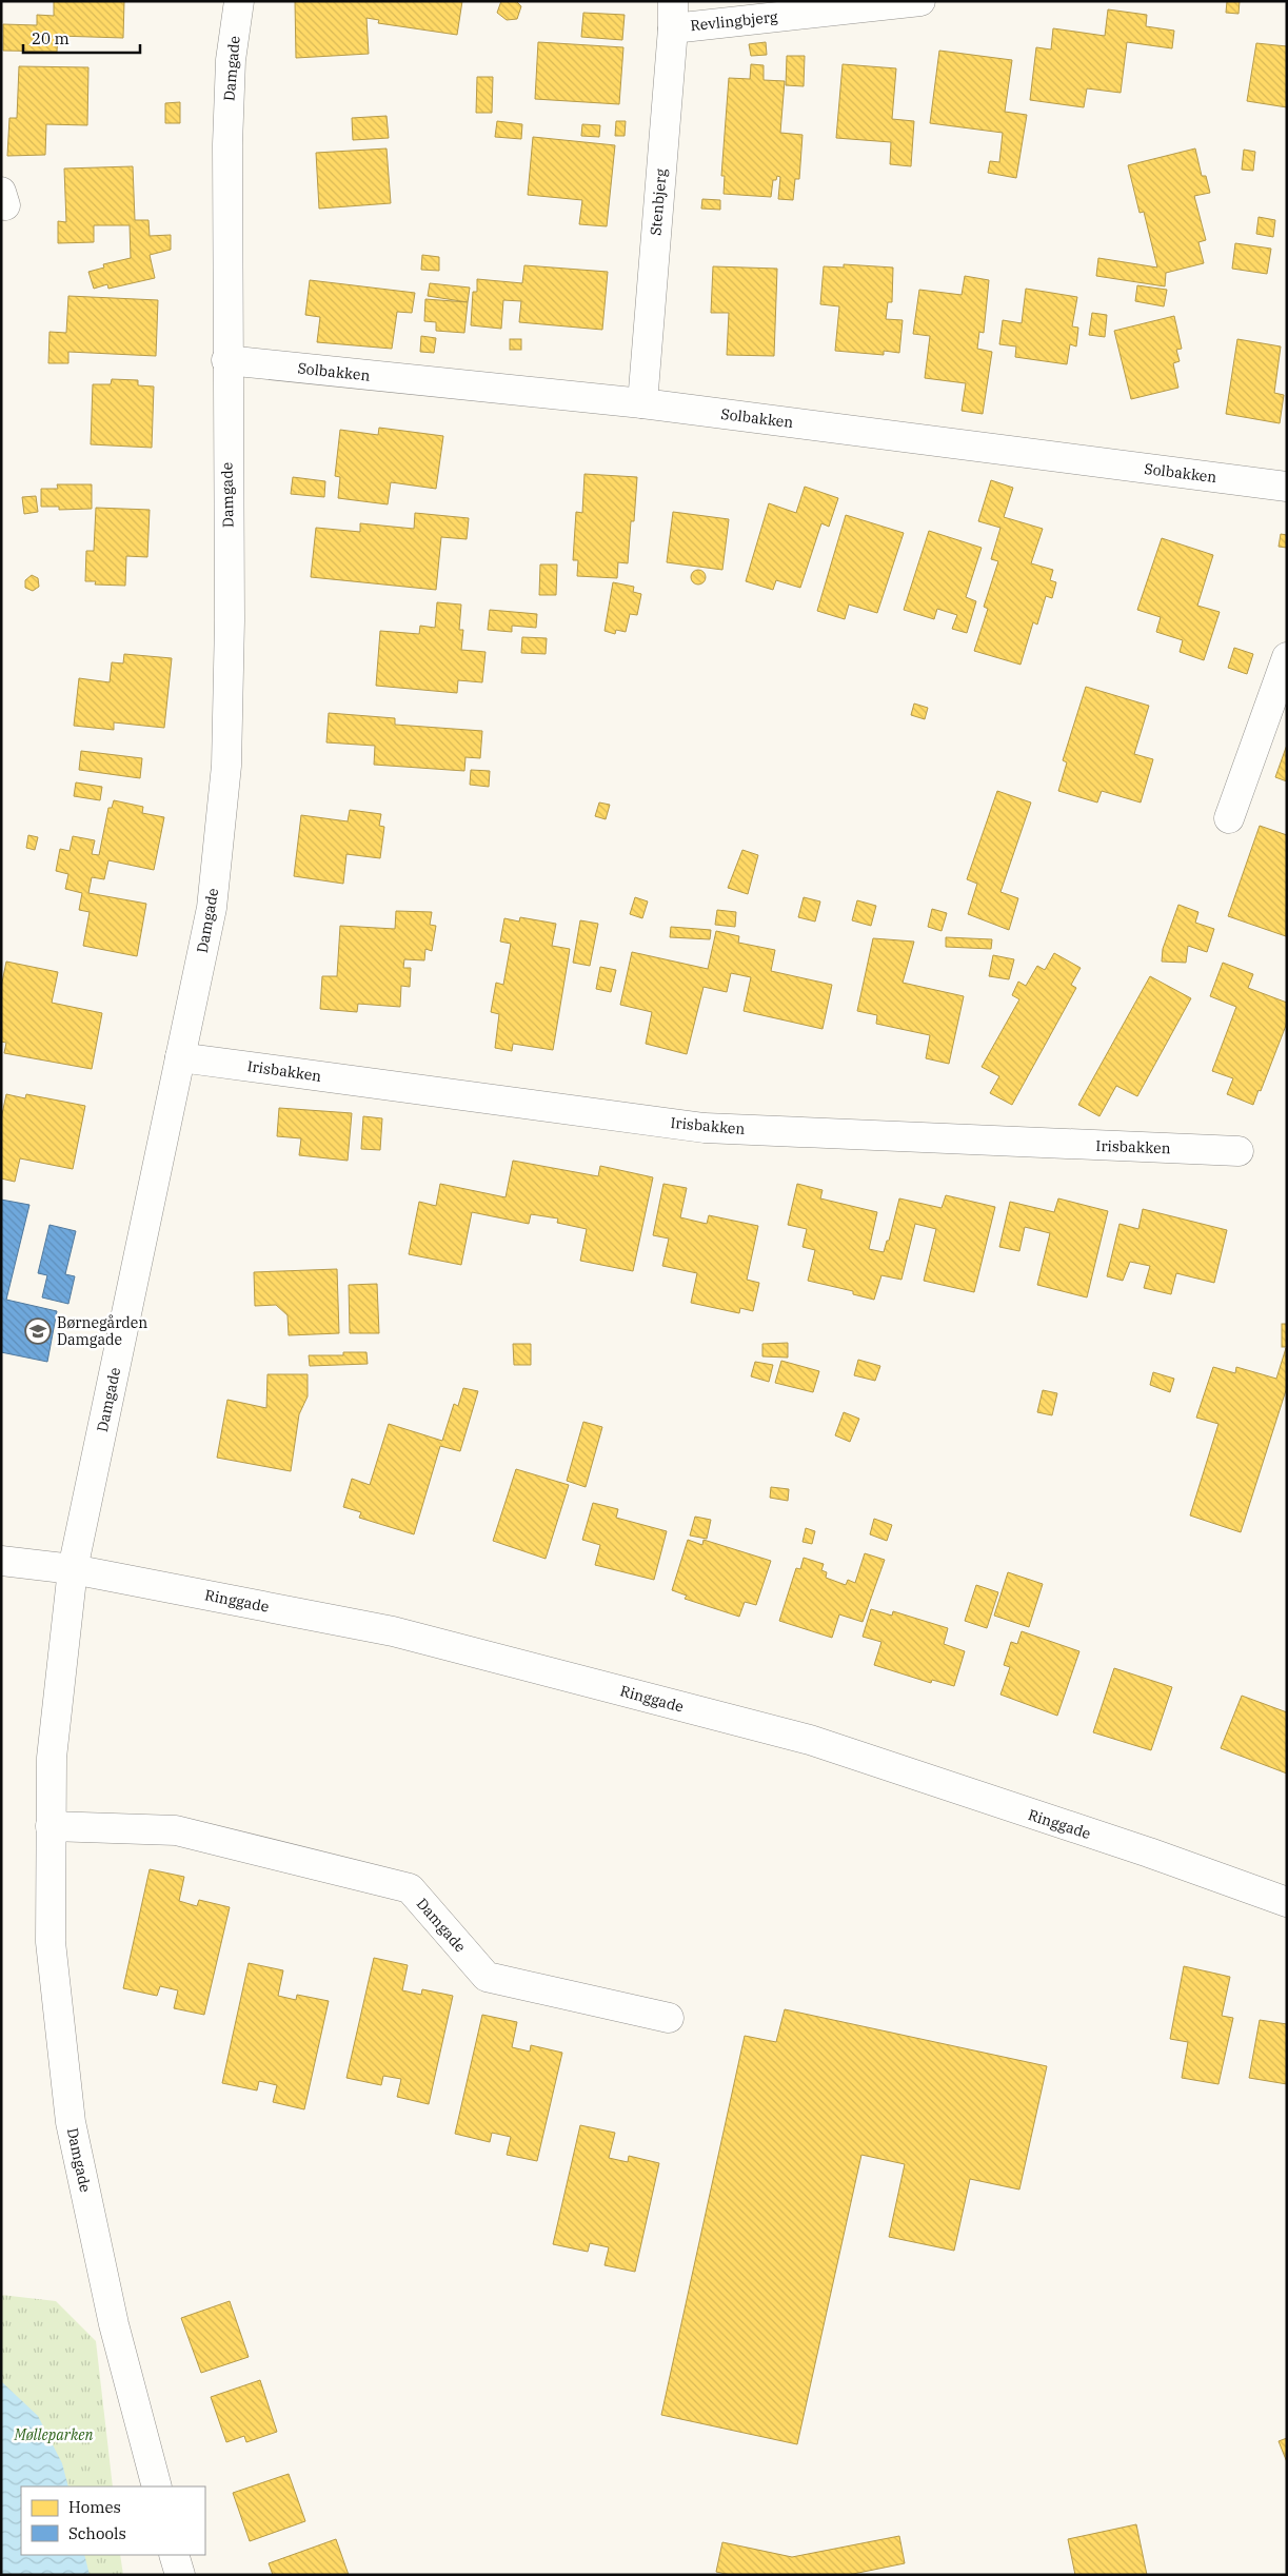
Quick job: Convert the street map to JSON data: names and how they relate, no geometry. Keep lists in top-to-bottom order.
{
  "streets": {
    "street": [
      "Revlingbjerg",
      "Damgade",
      "Stenbjerg",
      "Solbakken",
      "Irisbakken",
      "Ringgade"
    ]
  },
  "crossings": [
    ["Revlingbjerg", "Stenbjerg"],
    ["Damgade", "Solbakken"],
    ["Damgade", "Irisbakken"],
    ["Damgade", "Ringgade"],
    ["Stenbjerg", "Solbakken"]
  ],
  "parks": ["Mølleparken"],
  "places": {
    "school or university": ["Børnegården Damgade"]
  },
  "legend": ["Homes", "Schools"],
  "scale_bar": "20 m"
}
